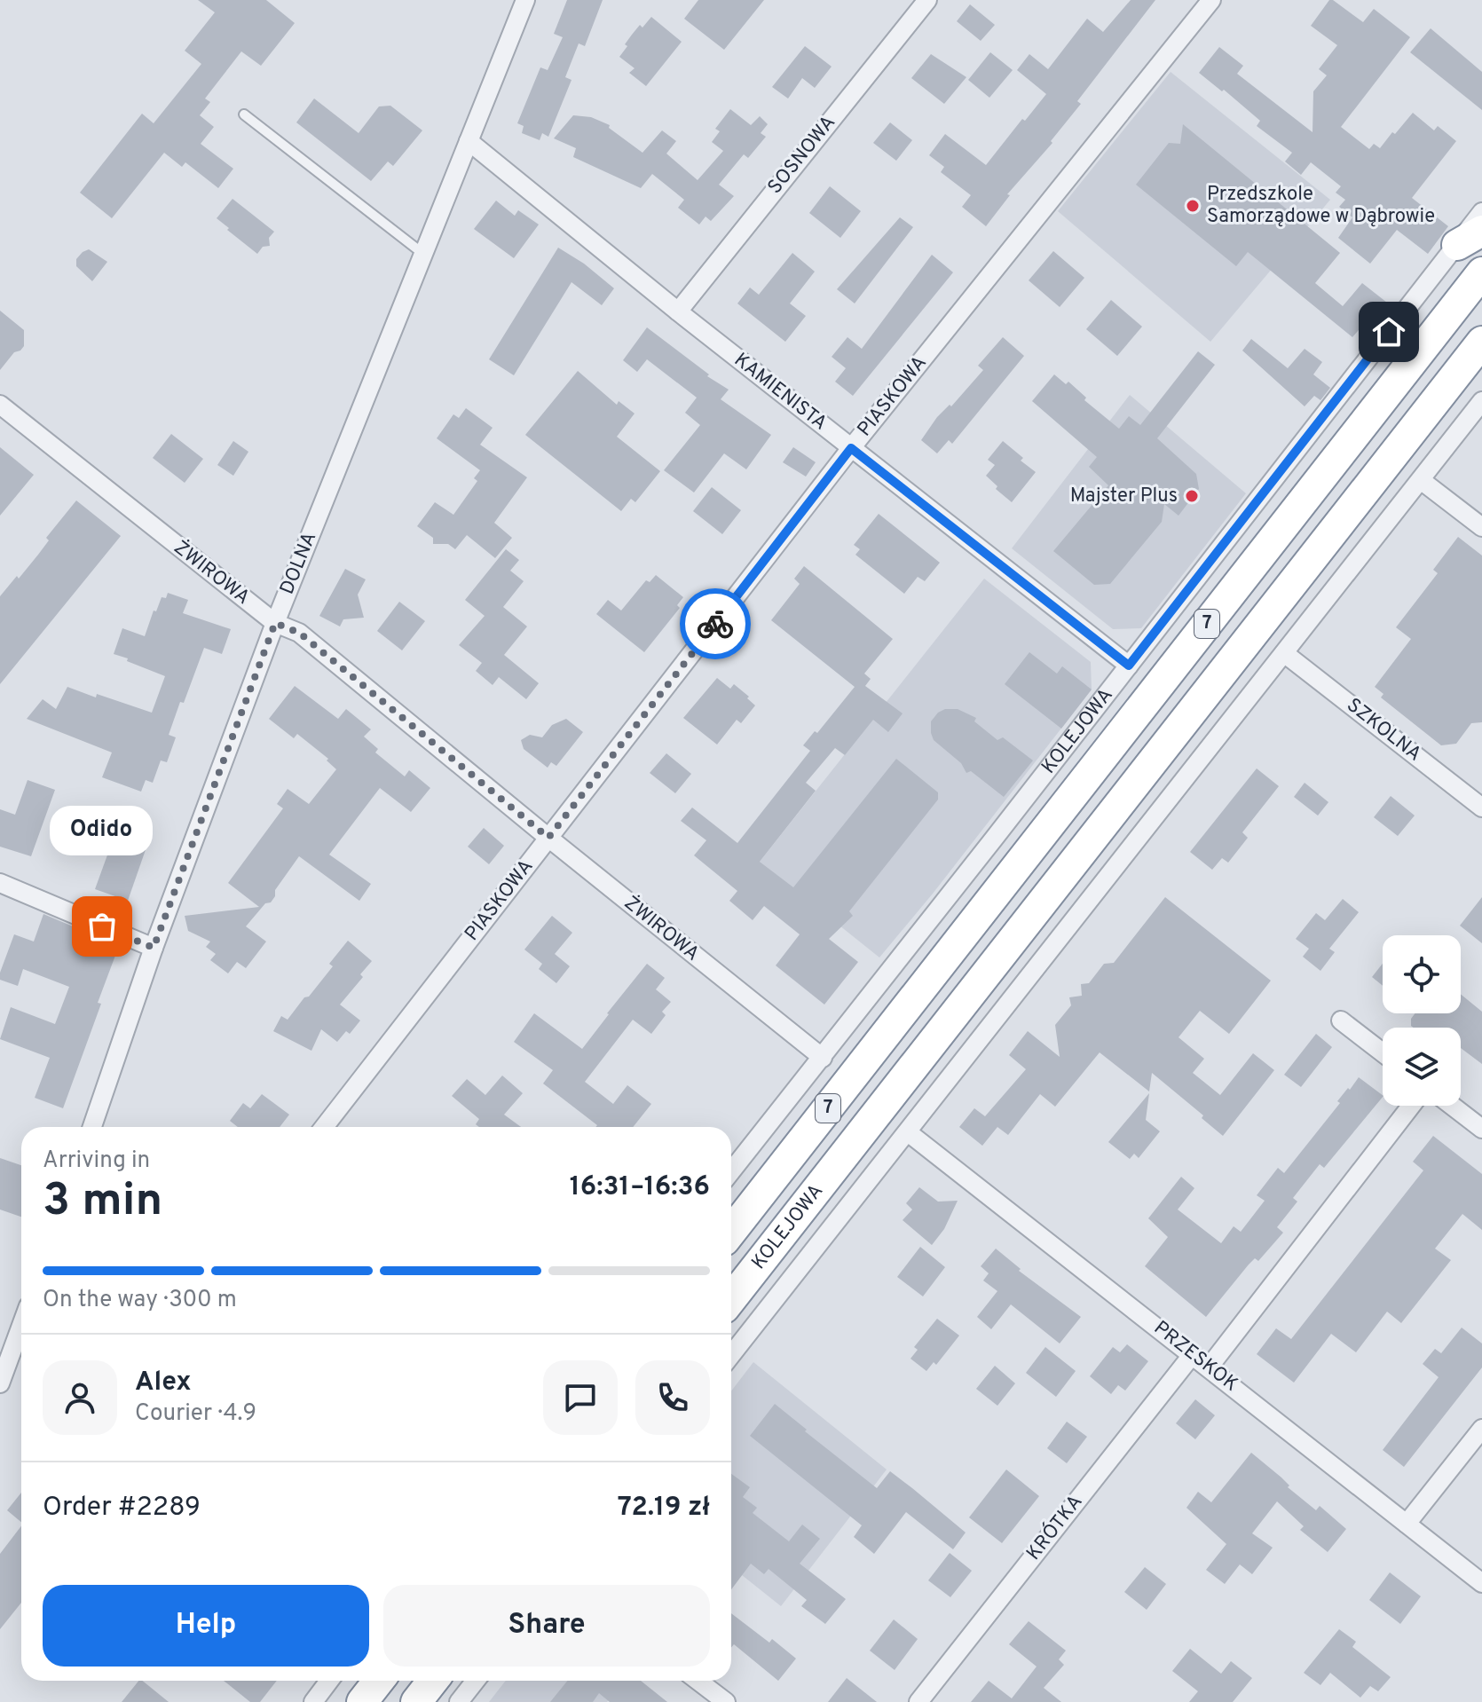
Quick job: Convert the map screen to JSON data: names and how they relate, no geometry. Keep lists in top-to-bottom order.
{
  "streets": {
    "highway": ["7", "KOLEJOWA"],
    "street": [
      "SOSNOWA",
      "KAMIENISTA",
      "PIASKOWA",
      "DOLNA",
      "ŻWIROWA",
      "SZKOLNA",
      "PRZESKOK",
      "KRÓTKA"
    ]
  },
  "crossings": [
    ["SOSNOWA", "KAMIENISTA"],
    ["KAMIENISTA", "PIASKOWA"],
    ["KAMIENISTA", "DOLNA"],
    ["KAMIENISTA", "KOLEJOWA"],
    ["PIASKOWA", "ŻWIROWA"],
    ["DOLNA", "ŻWIROWA"],
    ["ŻWIROWA", "KOLEJOWA"],
    ["SZKOLNA", "KOLEJOWA"],
    ["KOLEJOWA", "PRZESKOK"],
    ["PRZESKOK", "KRÓTKA"]
  ],
  "places": ["Przedszkole Samorządowe w Dąbrowie", "Majster Plus", "Odido"],
  "page": {
    "bubble": "Odido",
    "heading": ["3 min", "Arriving in", "16:31–16:36"],
    "panel": [
      "Alex",
      "Courier · 4.9",
      "Order #2289",
      "72.19 zł"
    ],
    "bar": "On the way · 300 m",
    "buttons": ["Help", "Share"]
  }
}
